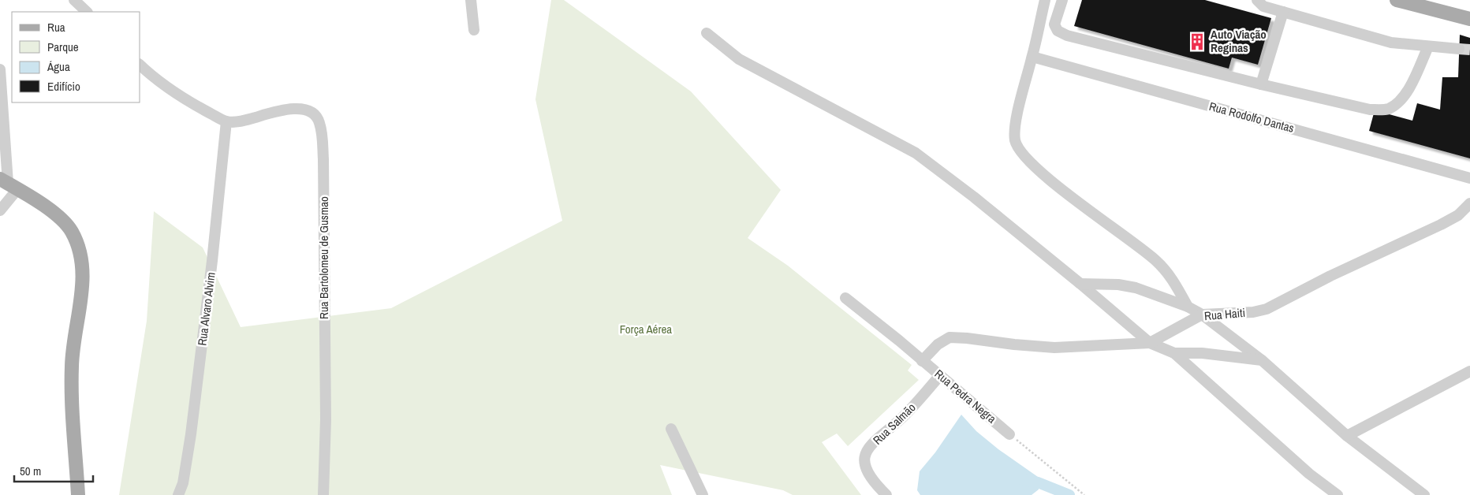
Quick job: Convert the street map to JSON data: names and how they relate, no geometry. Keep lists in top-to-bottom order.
{
  "streets": {
    "street": [
      "Rua Rodolfo Dantas",
      "Rua Bartolomeu de Gusmao",
      "Rua Alvaro Alvim",
      "Rua Haiti",
      "Rua Pedra Negra",
      "Rua Salmão"
    ]
  },
  "crossings": [
    ["Rua Bartolomeu de Gusmao", "Rua Alvaro Alvim"],
    ["Rua Haiti", "Rua Pedra Negra"],
    ["Rua Pedra Negra", "Rua Salmão"]
  ],
  "parks": ["Força Aérea"],
  "places": {
    "building": ["Auto Viação Reginas"]
  },
  "legend": [
    "Rua",
    "Parque",
    "Água",
    "Edifício"
  ],
  "scale_bar": "50 m"
}
